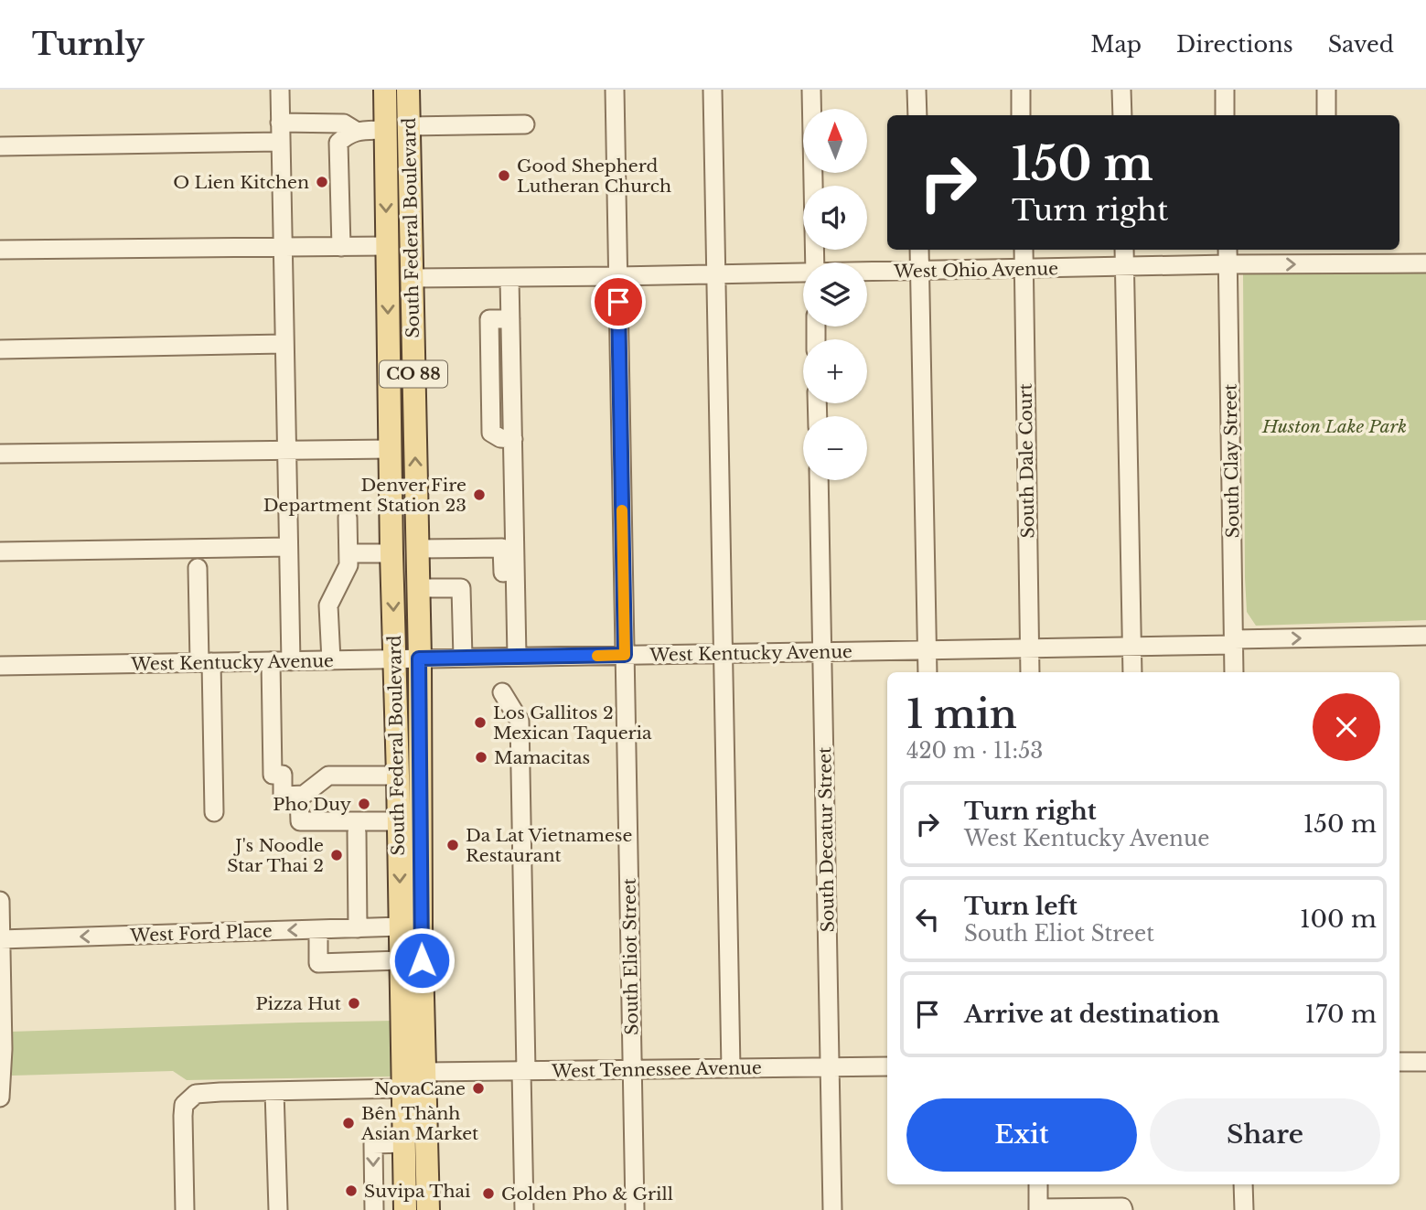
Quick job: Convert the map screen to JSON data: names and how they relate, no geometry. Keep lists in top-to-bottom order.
{
  "streets": {
    "main road": ["South Federal Boulevard", "CO 88"],
    "street": [
      "West Ohio Avenue",
      "South Dale Court",
      "South Clay Street",
      "West Kentucky Avenue",
      "South Decatur Street",
      "West Ford Place",
      "South Eliot Street",
      "West Tennessee Avenue"
    ]
  },
  "crossings": [
    ["South Federal Boulevard", "West Ohio Avenue"],
    ["South Federal Boulevard", "West Kentucky Avenue"],
    ["South Federal Boulevard", "West Ford Place"],
    ["South Federal Boulevard", "West Tennessee Avenue"],
    ["West Ohio Avenue", "South Dale Court"],
    ["West Ohio Avenue", "South Clay Street"],
    ["West Ohio Avenue", "South Eliot Street"],
    ["South Dale Court", "West Kentucky Avenue"],
    ["South Clay Street", "West Kentucky Avenue"],
    ["West Kentucky Avenue", "South Decatur Street"],
    ["West Kentucky Avenue", "South Eliot Street"],
    ["South Decatur Street", "West Tennessee Avenue"],
    ["South Eliot Street", "West Tennessee Avenue"]
  ],
  "one_way": ["West Ford Place"],
  "parks": ["Huston Lake Park"],
  "places": [
    "Good Shepherd Lutheran Church",
    "O Lien Kitchen",
    "Denver Fire Department Station 23",
    "Los Gallitos 2 Mexican Taqueria",
    "Mamacitas",
    "Pho Duy",
    "Da Lat Vietnamese Restaurant",
    "J's Noodle Star Thai 2",
    "Pizza Hut",
    "NovaCane",
    "Bên Thành Asian Market",
    "Suvipa Thai",
    "Golden Pho & Grill"
  ],
  "north": "top",
  "page": {
    "header": "Turnly",
    "nav": ["Map", "Directions", "Saved"],
    "map_buttons": ["+", "−"],
    "turn": ["150 m", "Turn right"],
    "heading": ["1 min", "420 m · 11:53"],
    "list": [
      {
        "name": "Turn right",
        "note": "West Kentucky Avenue",
        "value": "150 m"
      },
      {
        "name": "Turn left",
        "note": "South Eliot Street",
        "value": "100 m"
      },
      {
        "name": "Arrive at destination",
        "value": "170 m"
      }
    ],
    "buttons": ["Exit", "Share"]
  }
}
